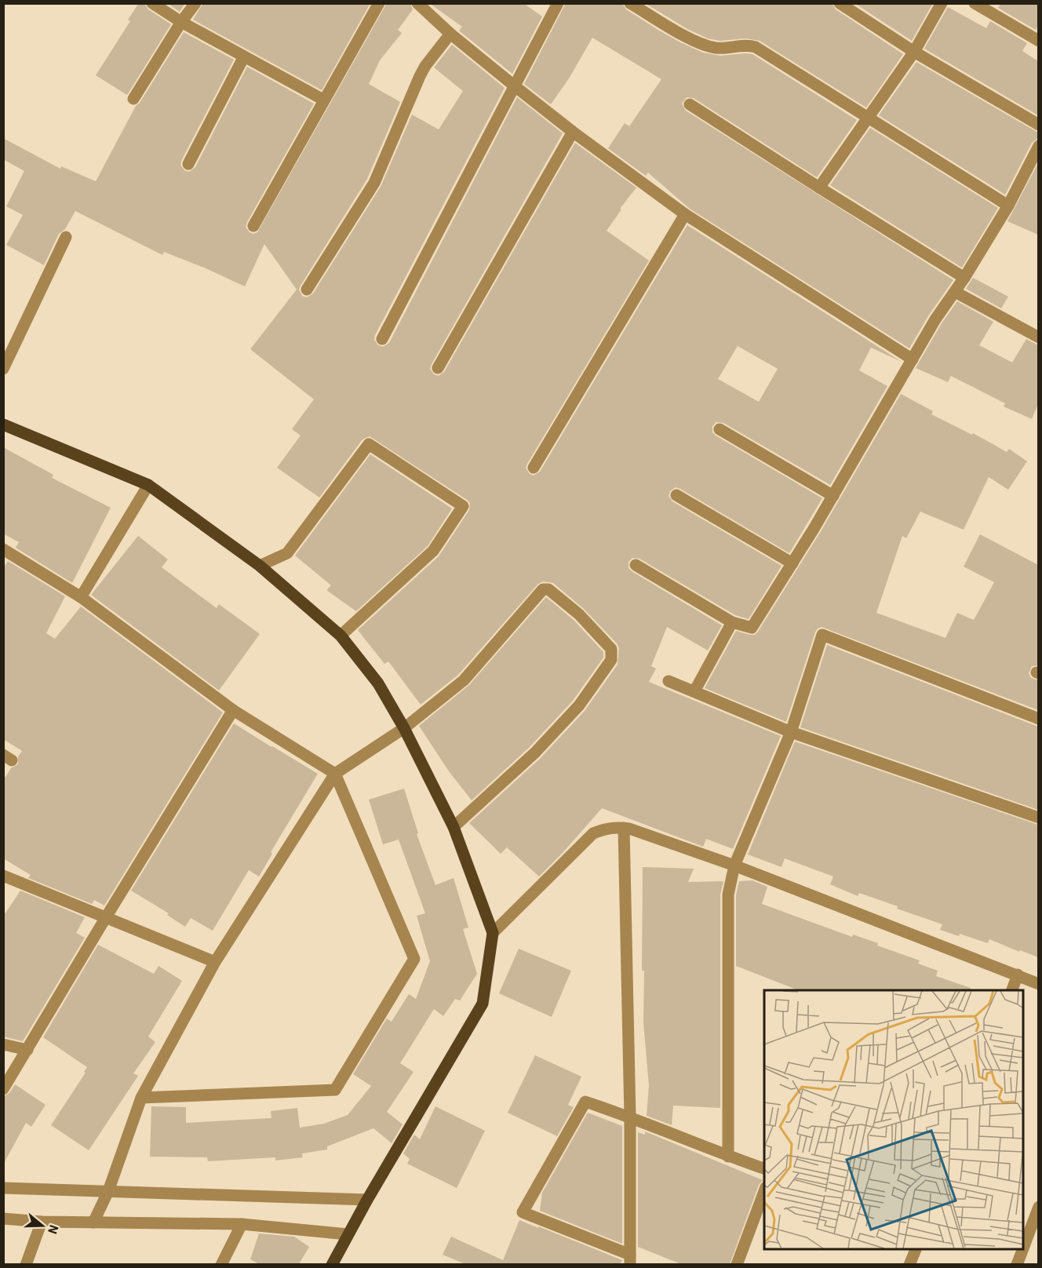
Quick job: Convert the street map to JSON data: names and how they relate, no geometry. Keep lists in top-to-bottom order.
{
  "north": "right"
}
